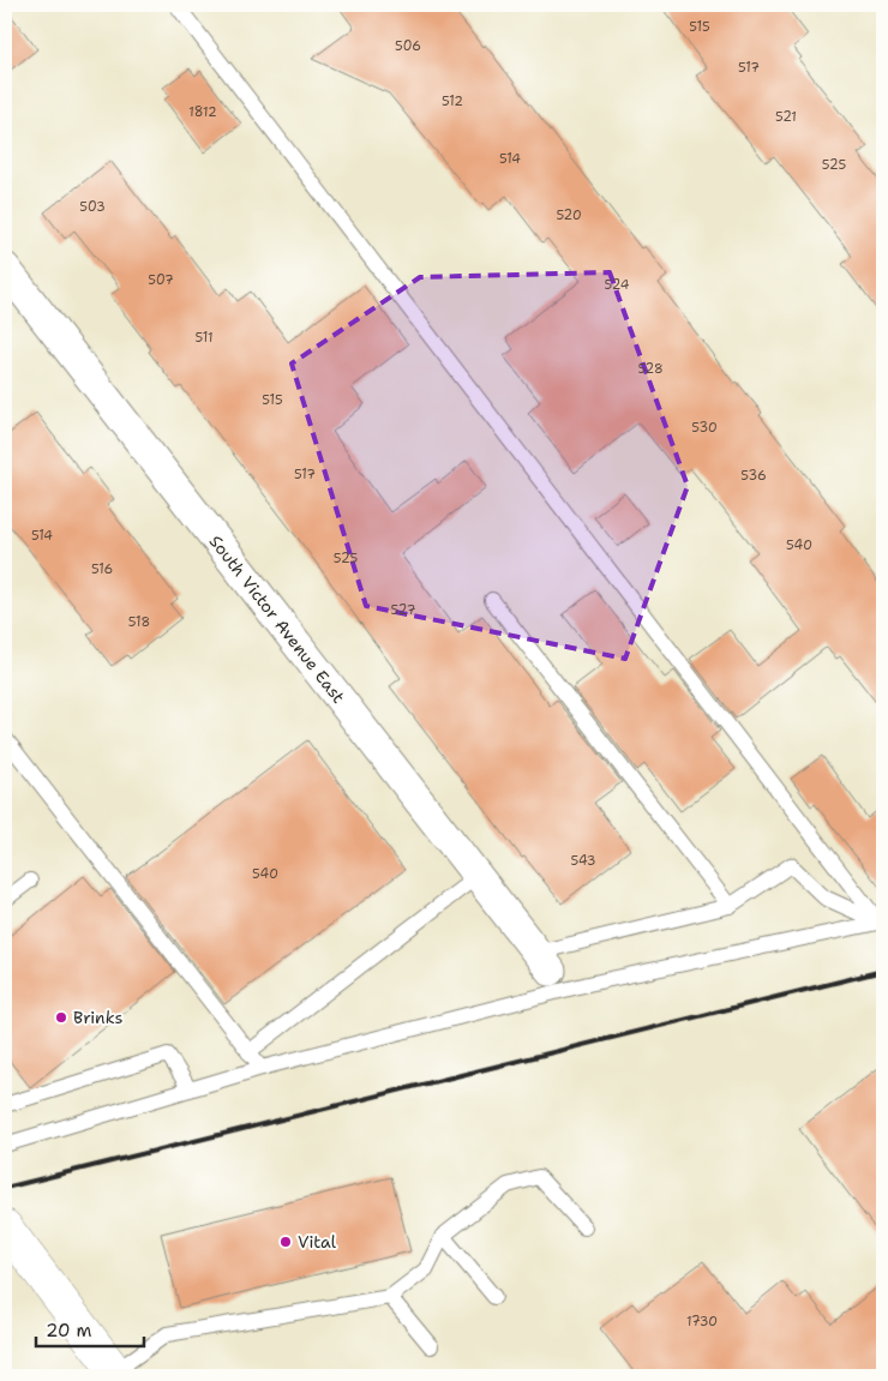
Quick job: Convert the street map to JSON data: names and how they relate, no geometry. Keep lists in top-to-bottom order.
{
  "streets": {
    "street": ["South Victor Avenue East"]
  },
  "places": ["Brinks", "Vital"],
  "house_numbers": [
    "515",
    "506",
    "517",
    "512",
    "1812",
    "521",
    "514",
    "525",
    "503",
    "520",
    "507",
    "524",
    "511",
    "528",
    "515",
    "530",
    "517",
    "536",
    "514",
    "540",
    "525",
    "516",
    "527",
    "518",
    "543",
    "540",
    "1730"
  ],
  "scale_bar": "20 m"
}
